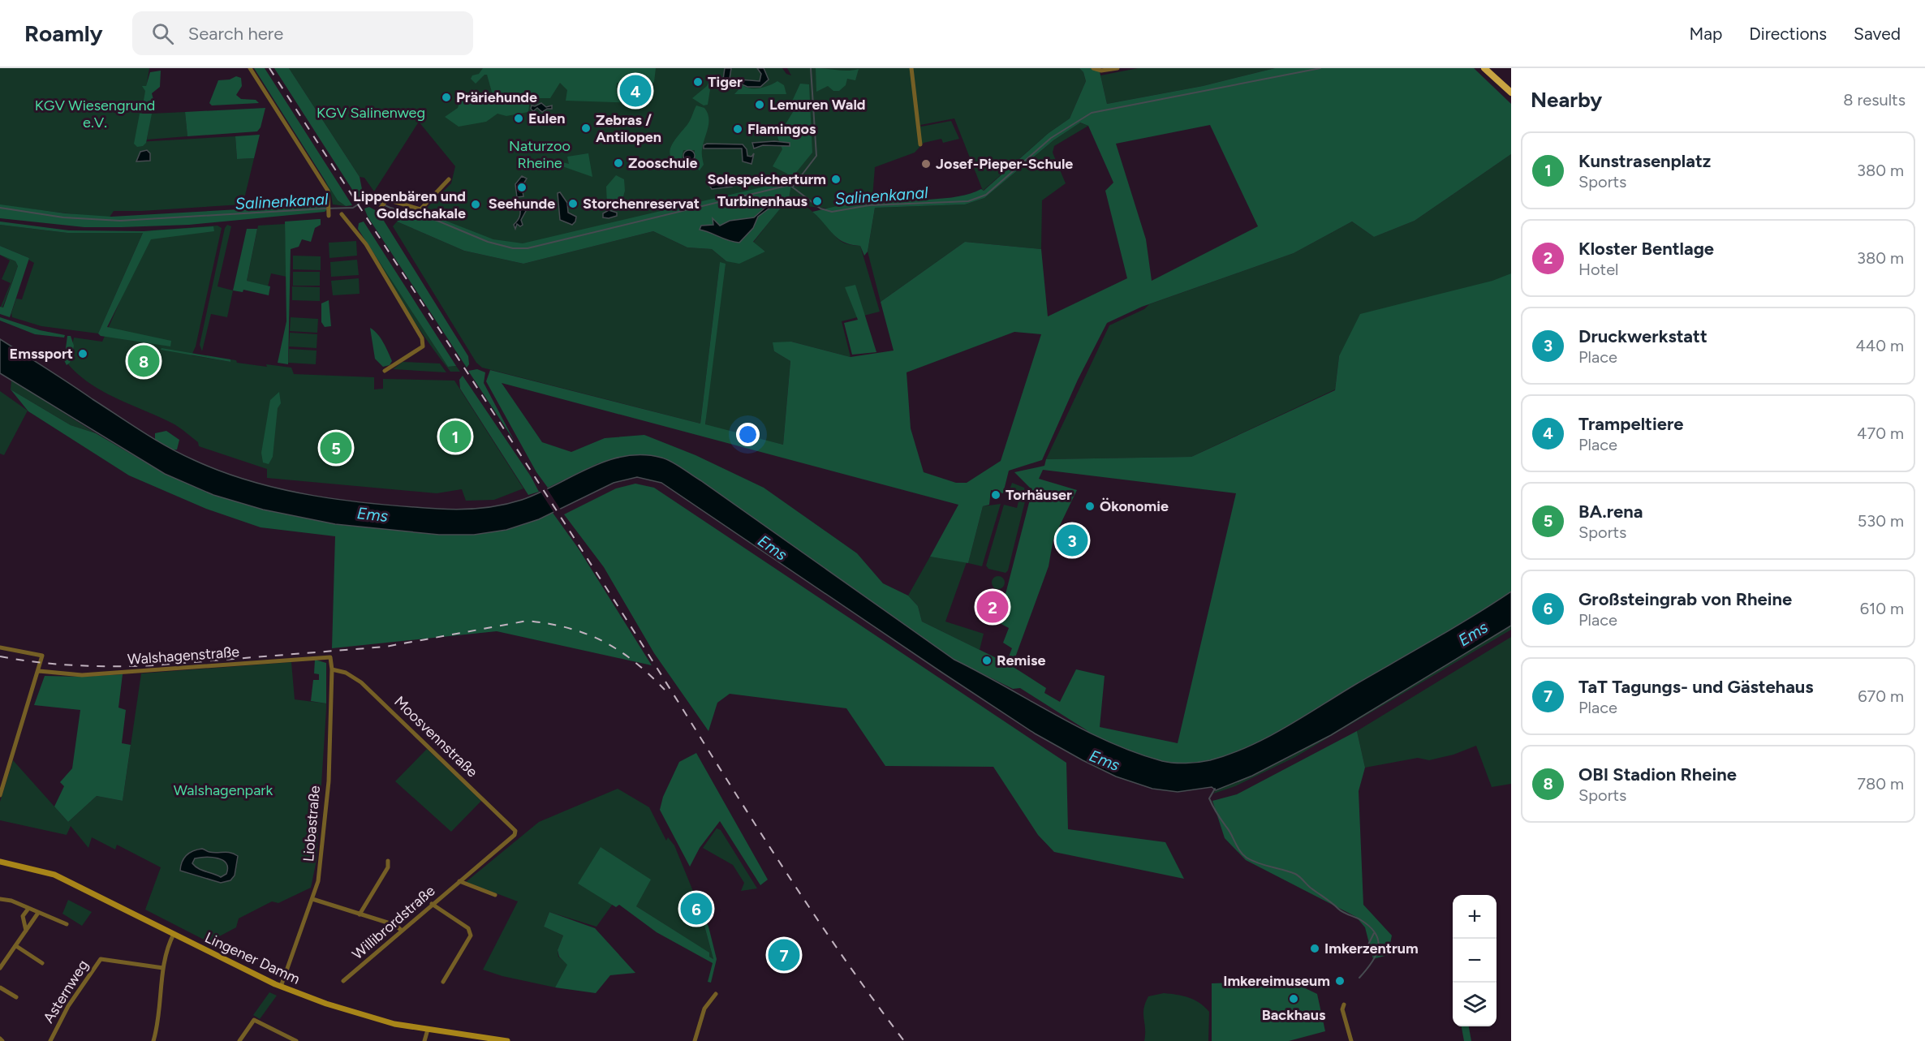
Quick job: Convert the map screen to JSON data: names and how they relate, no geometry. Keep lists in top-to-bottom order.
{
  "streets": {
    "main road": ["Lingener Damm"],
    "street": [
      "Walshagenstraße",
      "Moosvennstraße",
      "Liobastraße",
      "Willibrordstraße",
      "Asternweg"
    ]
  },
  "crossings": [
    ["Walshagenstraße", "Liobastraße"],
    ["Moosvennstraße", "Liobastraße"],
    ["Moosvennstraße", "Willibrordstraße"],
    ["Liobastraße", "Lingener Damm"]
  ],
  "water": ["Salinenkanal", "Ems"],
  "parks": [
    "KGV Wiesengrund e.V.",
    "KGV Salinenweg",
    "Naturzoo Rheine",
    "Walshagenpark"
  ],
  "places": [
    "Tiger",
    "Präriehunde",
    "Lemuren Wald",
    "Eulen",
    "Zebras / Antilopen",
    "Flamingos",
    "Zooschule",
    "Josef-Pieper-Schule",
    "Solespeicherturm",
    "Seehunde",
    "Turbinenhaus",
    "Storchenreservat",
    "Lippenbären und Goldschakale",
    "Emssport",
    "Torhäuser",
    "Ökonomie",
    "Remise",
    "Imkerzentrum",
    "Imkereimuseum",
    "Backhaus"
  ],
  "page": {
    "header": "Roamly",
    "search": "Search here",
    "nav": ["Map", "Directions", "Saved"],
    "heading": ["Nearby", "8 results"],
    "pins": [
      "4",
      "8",
      "1",
      "5",
      "3",
      "2",
      "6",
      "7"
    ],
    "list": [
      {
        "mark": "1",
        "name": "Kunstrasenplatz",
        "note": "Sports",
        "value": "380 m"
      },
      {
        "mark": "2",
        "name": "Kloster Bentlage",
        "note": "Hotel",
        "value": "380 m"
      },
      {
        "mark": "3",
        "name": "Druckwerkstatt",
        "note": "Place",
        "value": "440 m"
      },
      {
        "mark": "4",
        "name": "Trampeltiere",
        "note": "Place",
        "value": "470 m"
      },
      {
        "mark": "5",
        "name": "BA.rena",
        "note": "Sports",
        "value": "530 m"
      },
      {
        "mark": "6",
        "name": "Großsteingrab von Rheine",
        "note": "Place",
        "value": "610 m"
      },
      {
        "mark": "7",
        "name": "TaT Tagungs- und Gästehaus",
        "note": "Place",
        "value": "670 m"
      },
      {
        "mark": "8",
        "name": "OBI Stadion Rheine",
        "note": "Sports",
        "value": "780 m"
      }
    ],
    "map_buttons": ["+", "−"]
  }
}
